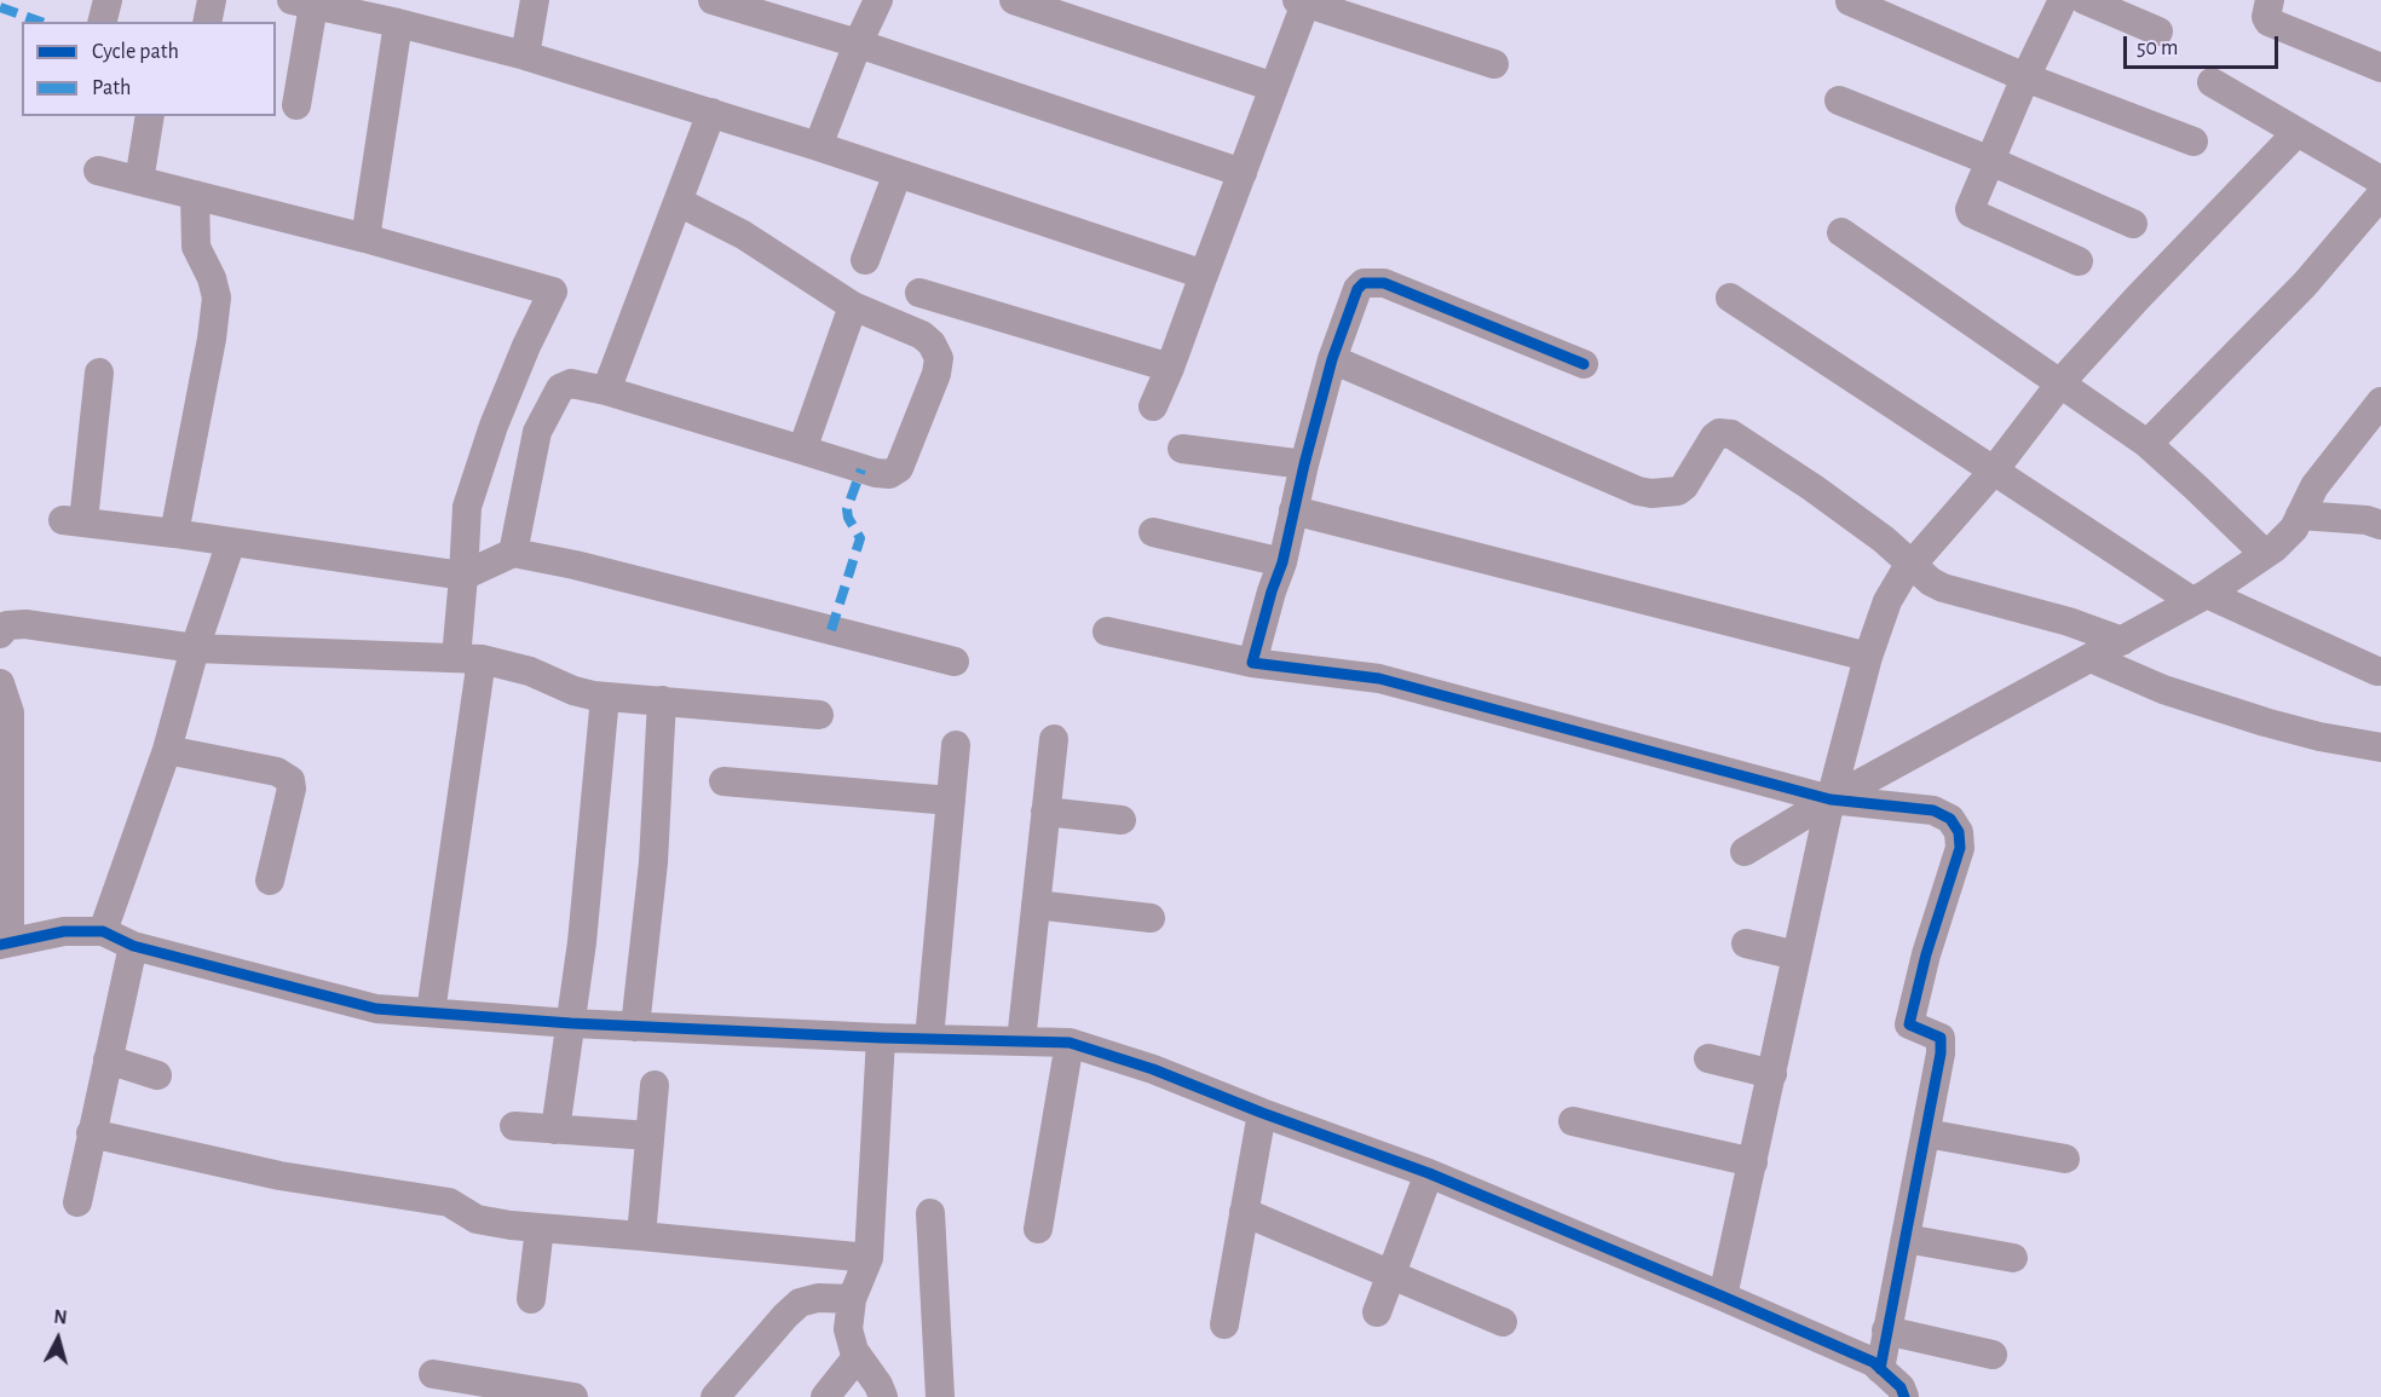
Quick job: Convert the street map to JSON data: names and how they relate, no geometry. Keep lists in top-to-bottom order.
{
  "legend": ["Cycle path", "Path"],
  "scale_bar": "50 m",
  "north": "top"
}
